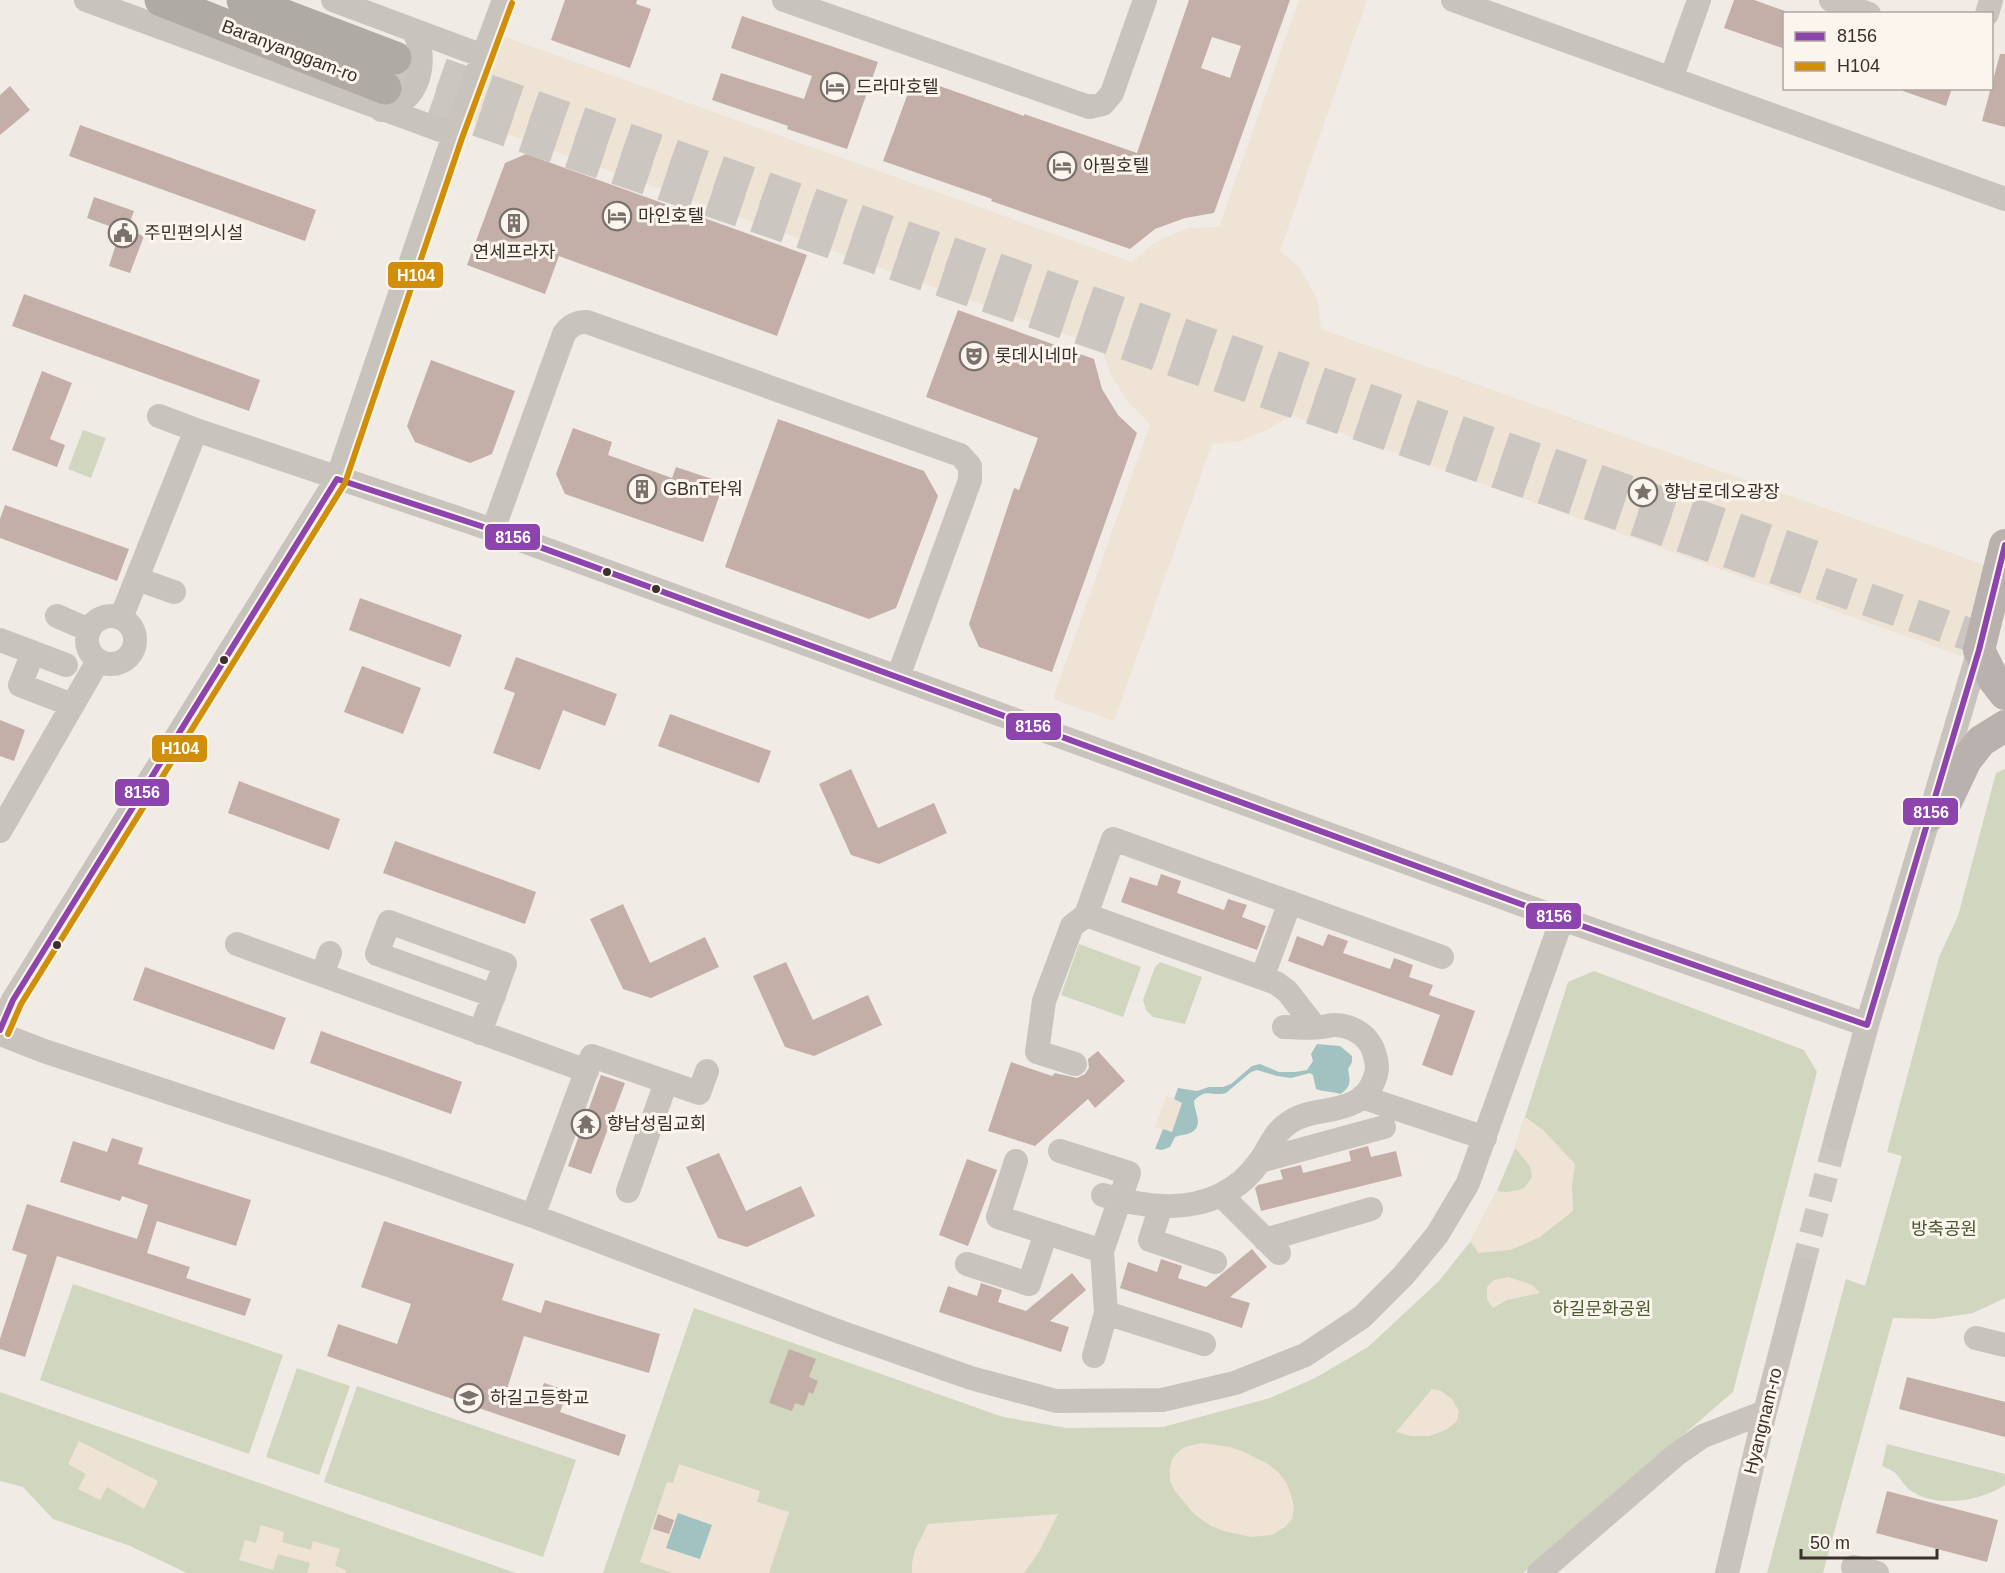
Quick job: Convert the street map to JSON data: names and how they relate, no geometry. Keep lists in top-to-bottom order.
{
  "streets": {
    "highway": ["Baranyanggam-ro"],
    "street": ["Hyangnam-ro"]
  },
  "parks": ["방축공원", "하길문화공원"],
  "places": {
    "hotel": ["드라마호텔", "아필호텔", "마인호텔"],
    "building": ["연세프라자", "GBnT타워"],
    "public building": ["주민편의시설"],
    "theatre": ["롯데시네마"],
    "place": ["향남로데오광장"],
    "temple": ["향남성림교회"],
    "school or university": ["하길고등학교"]
  },
  "lines": ["transit line H104", "transit line 8156"],
  "legend": ["8156", "H104"],
  "scale_bar": "50 m"
}
